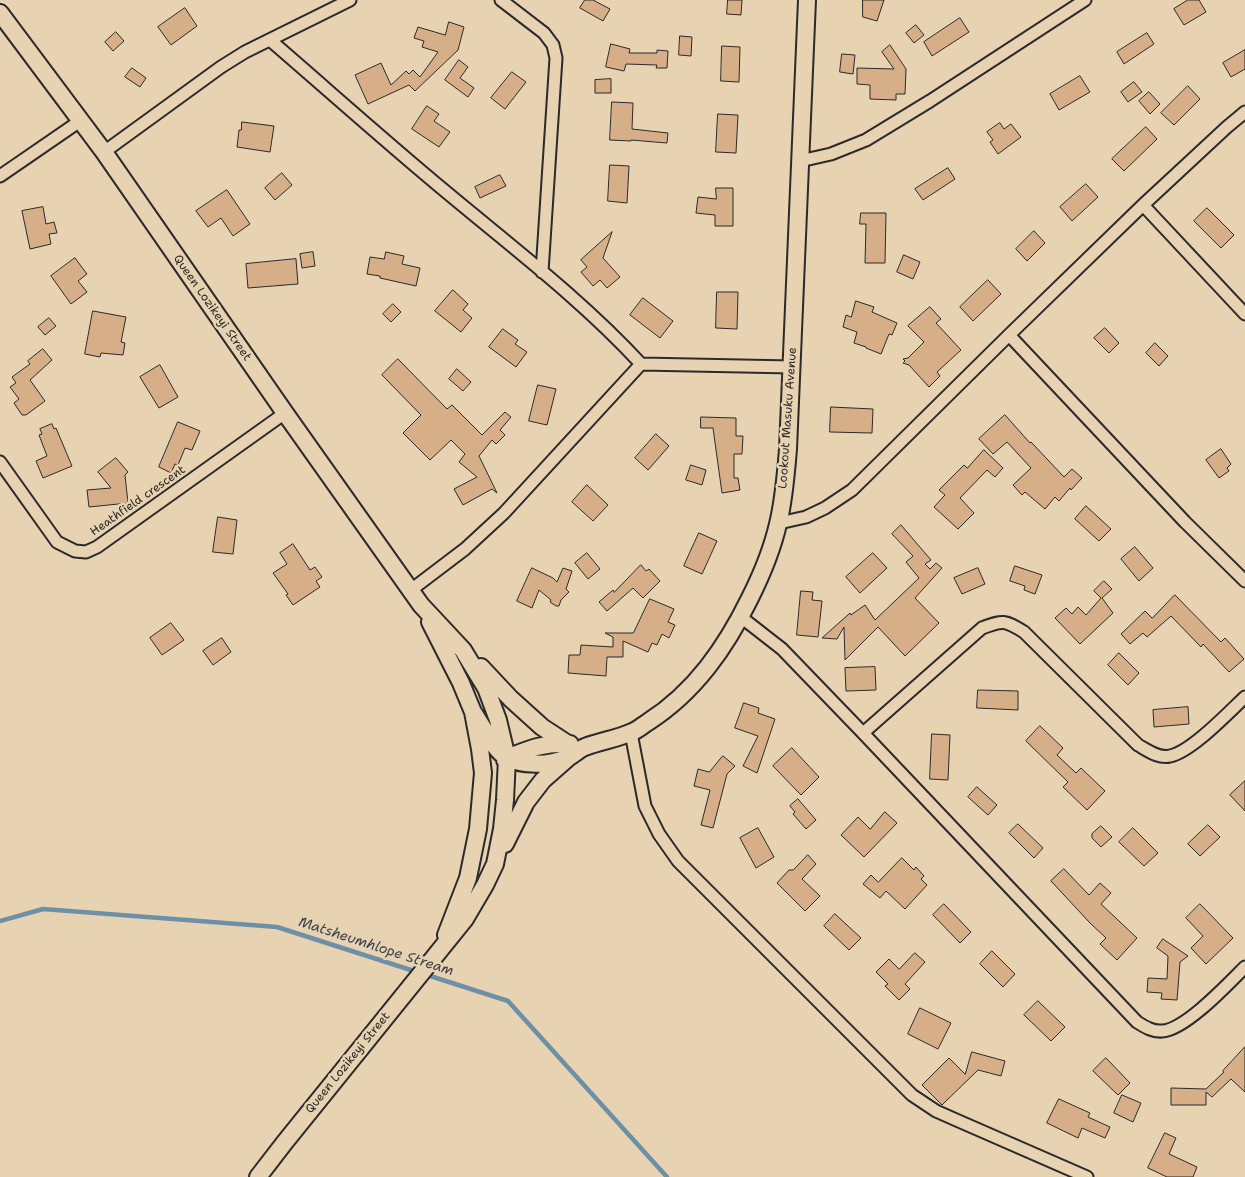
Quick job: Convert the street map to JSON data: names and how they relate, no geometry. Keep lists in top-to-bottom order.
{
  "streets": {
    "main road": ["Queen Lozikeyi Street", "Lookout Masuku Avenue"],
    "street": ["Heathfield crescent"]
  },
  "crossings": [
    ["Queen Lozikeyi Street", "Lookout Masuku Avenue"],
    ["Queen Lozikeyi Street", "Heathfield crescent"]
  ],
  "water": ["Matsheumhlope Stream"]
}
